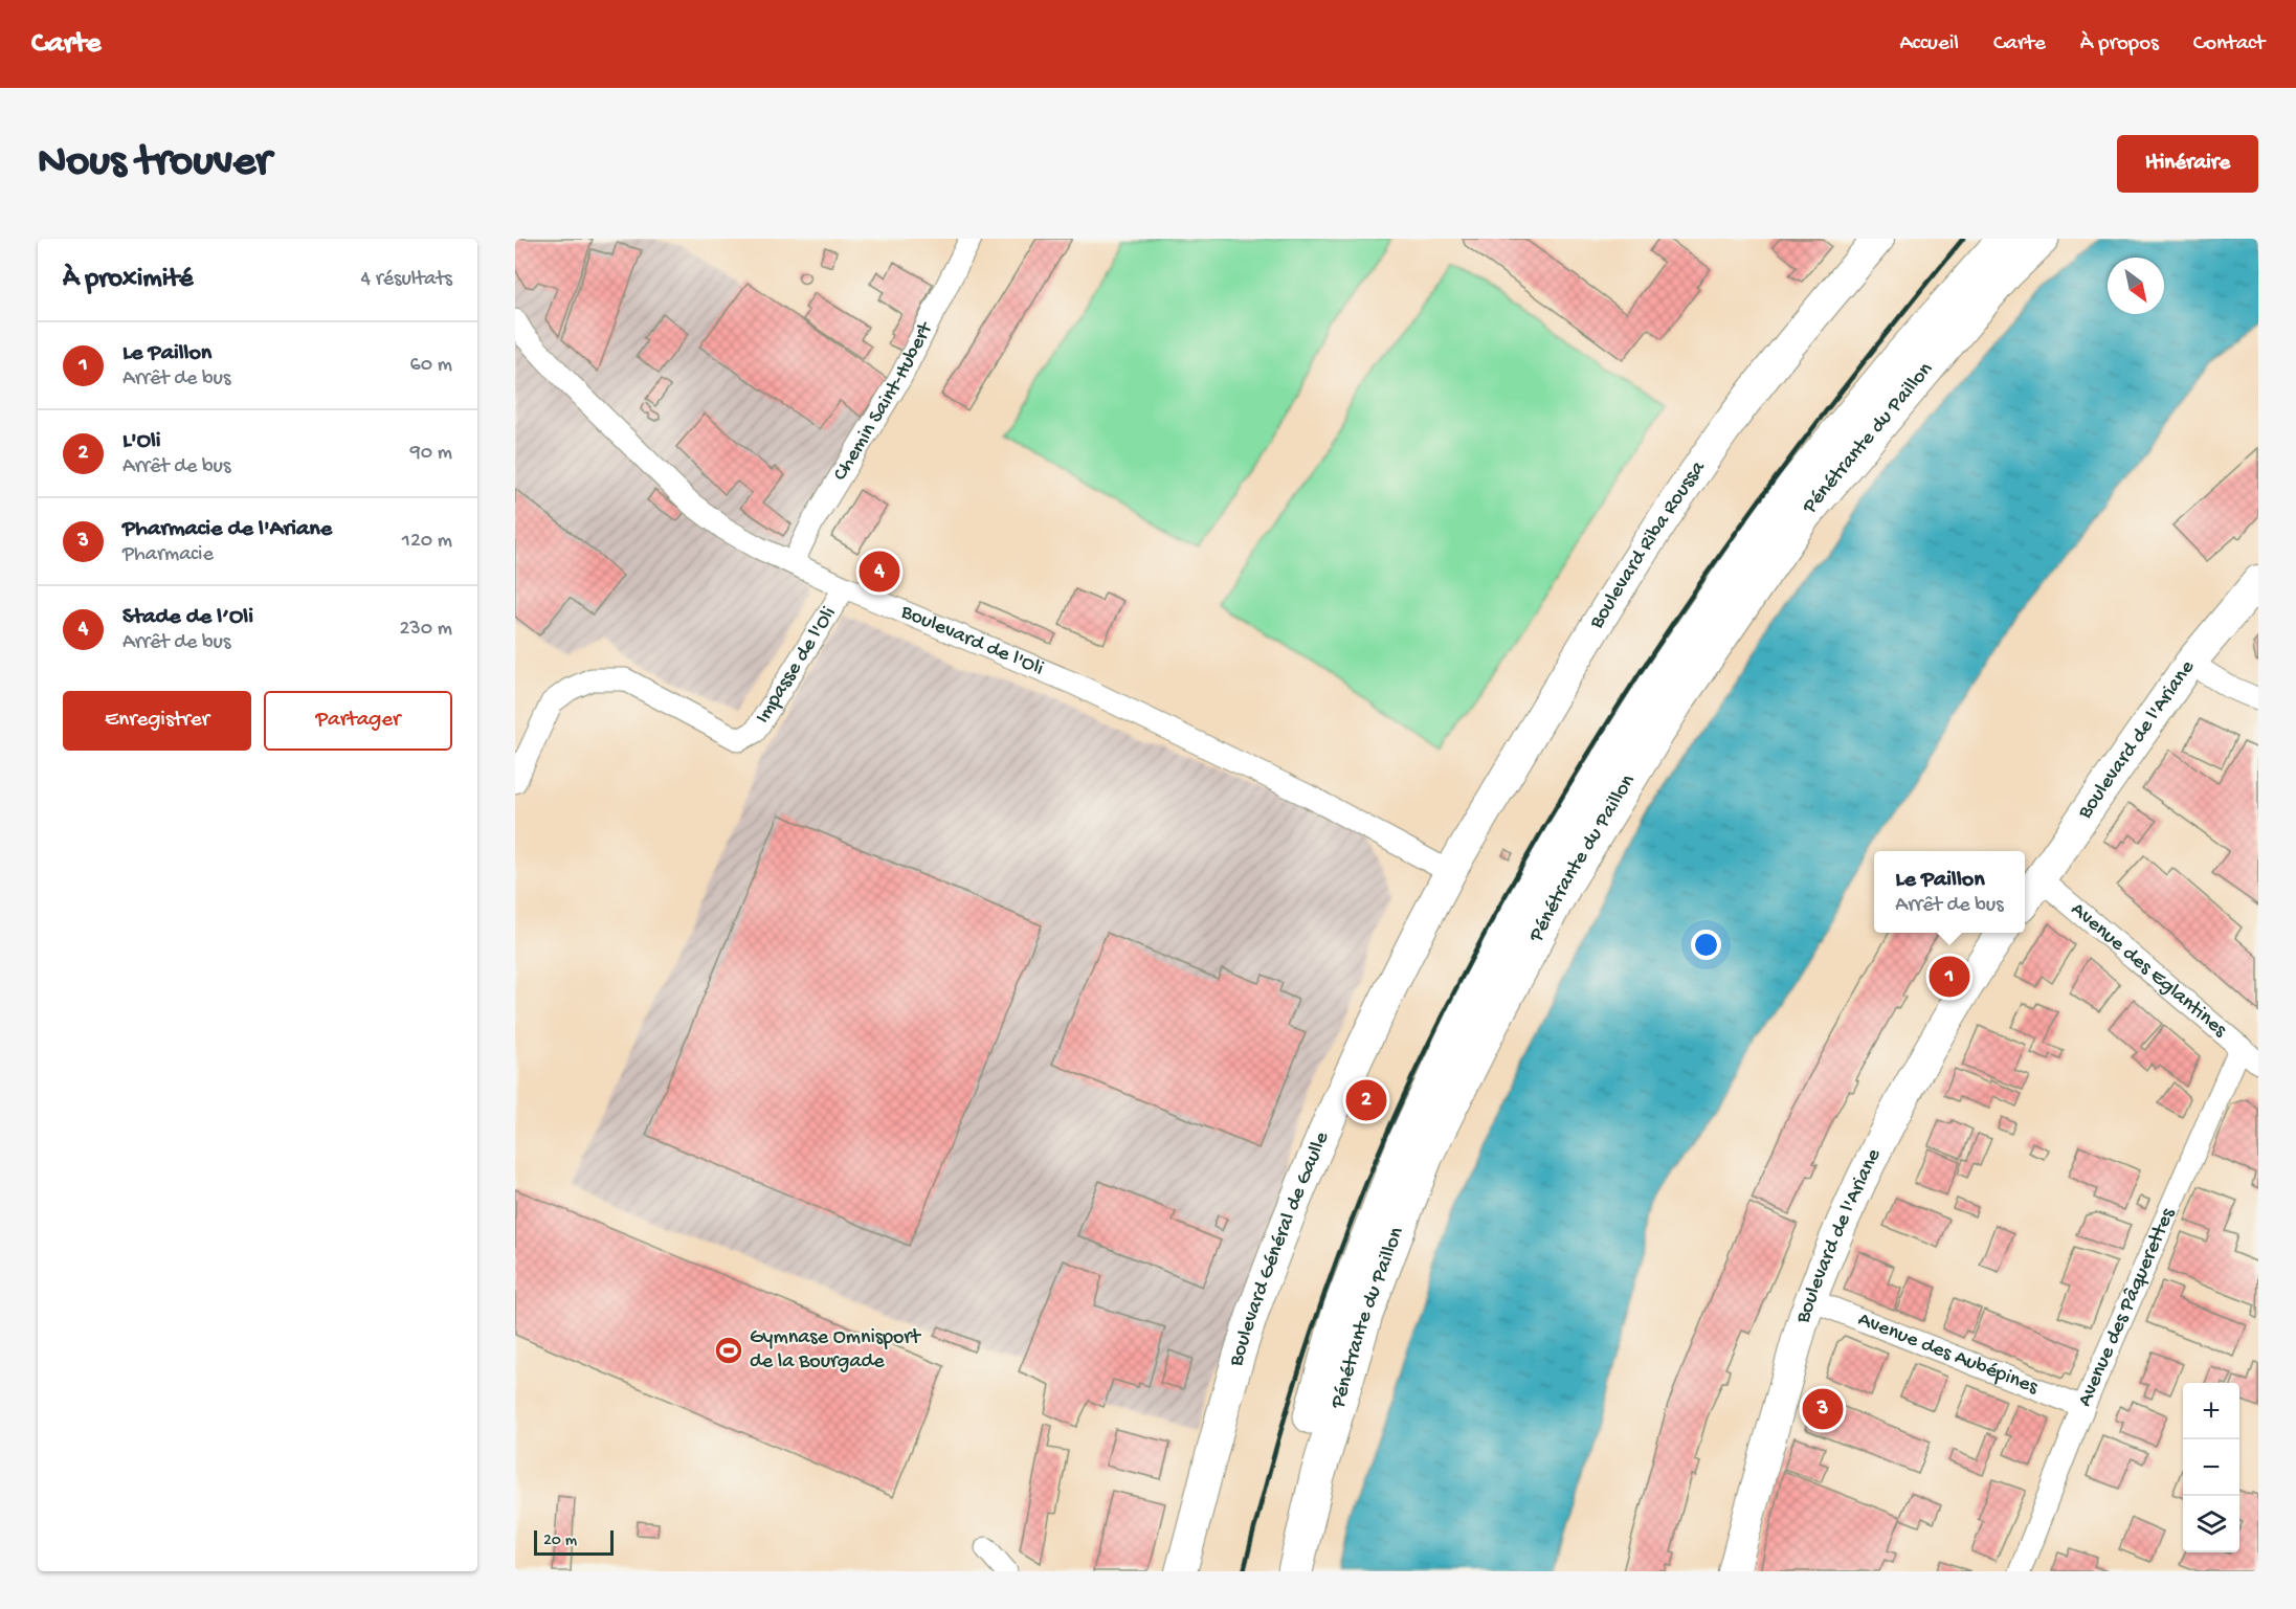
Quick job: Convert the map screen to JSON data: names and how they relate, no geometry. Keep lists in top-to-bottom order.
{
  "streets": {
    "main road": ["Pénétrante du Paillon"],
    "street": [
      "Chemin Saint-Hubert",
      "Boulevard Riba Roussa",
      "Boulevard de l'Oli",
      "Impasse de l'Oli",
      "Boulevard de l'Ariane",
      "Avenue des Eglantines",
      "Boulevard Général de Gaulle",
      "Avenue des Pâquerettes",
      "Avenue des Aubépines"
    ]
  },
  "crossings": [
    ["Chemin Saint-Hubert", "Boulevard de l'Oli"],
    ["Boulevard Riba Roussa", "Boulevard de l'Oli"],
    ["Boulevard Riba Roussa", "Boulevard Général de Gaulle"],
    ["Boulevard de l'Oli", "Impasse de l'Oli"],
    ["Boulevard de l'Oli", "Boulevard Général de Gaulle"],
    ["Boulevard de l'Ariane", "Avenue des Eglantines"],
    ["Boulevard de l'Ariane", "Avenue des Aubépines"],
    ["Avenue des Eglantines", "Avenue des Pâquerettes"],
    ["Avenue des Pâquerettes", "Avenue des Aubépines"]
  ],
  "places": {
    "sports": ["Gymnase Omnisport de la Bourgade"]
  },
  "scale_bar": "20 m",
  "north": "bottom right",
  "page": {
    "header": "Carte",
    "nav": [
      "Accueil",
      "Carte",
      "À propos",
      "Contact"
    ],
    "buttons": [
      "Itinéraire",
      ["Enregistrer", "Partager"]
    ],
    "title": "Nous trouver",
    "heading": ["À proximité", "4 résultats"],
    "list": [
      {
        "mark": "1",
        "name": "Le Paillon",
        "note": "Arrêt de bus",
        "value": "60 m"
      },
      {
        "mark": "2",
        "name": "L'Oli",
        "note": "Arrêt de bus",
        "value": "90 m"
      },
      {
        "mark": "3",
        "name": "Pharmacie de l'Ariane",
        "note": "Pharmacie",
        "value": "120 m"
      },
      {
        "mark": "4",
        "name": "Stade de l’Oli",
        "note": "Arrêt de bus",
        "value": "230 m"
      }
    ],
    "pins": [
      "4",
      "1",
      "2",
      "3"
    ],
    "popup": ["Le Paillon", "Arrêt de bus"],
    "map_buttons": ["+", "−"],
    "scale": "20 m"
  }
}
